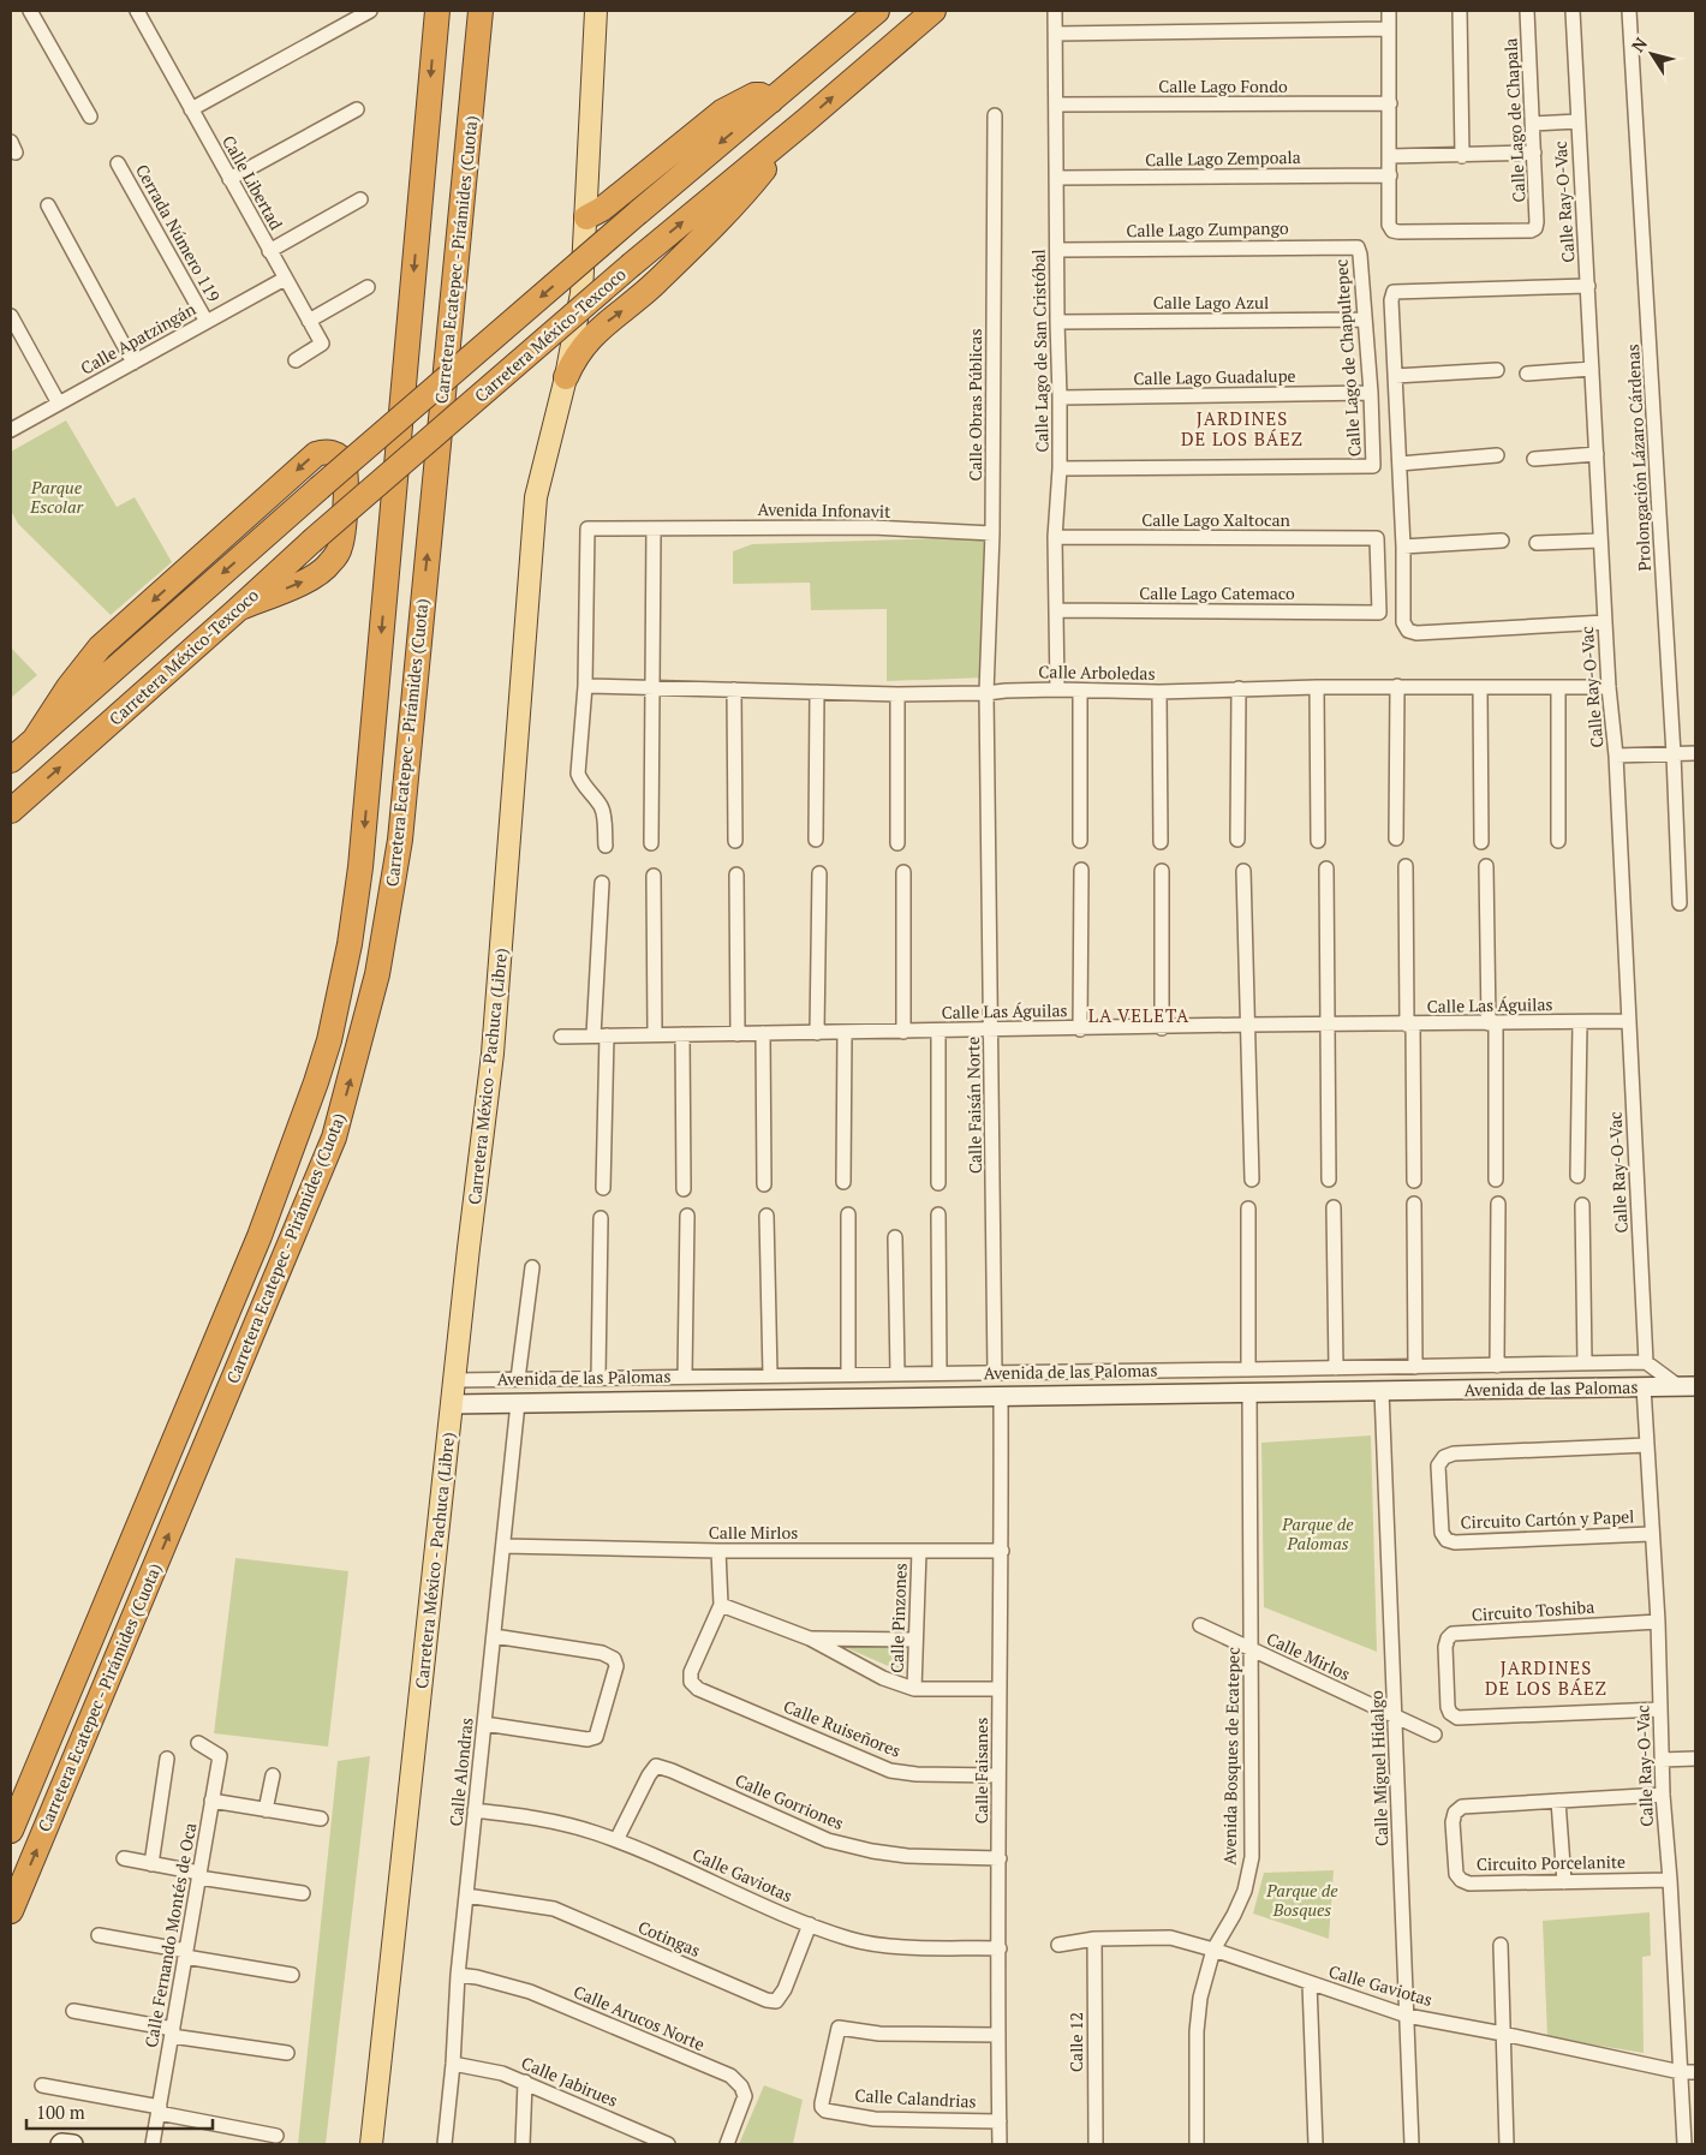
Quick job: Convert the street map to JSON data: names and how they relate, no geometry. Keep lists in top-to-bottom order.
{
  "streets": {
    "highway": ["Carretera Ecatepec - Pirámides (Cuota)", "Carretera México-Texcoco"],
    "main road": ["Carretera México - Pachuca (Libre)", "Avenida de las Palomas"],
    "street": [
      "Calle Lago Fondo",
      "Calle Lago de Chapala",
      "Calle Lago Zempoala",
      "Calle Libertad",
      "Calle Ray-O-Vac",
      "Calle Lago Zumpango",
      "Cerrada Número 119",
      "Calle Lago Azul",
      "Calle Apatzingán",
      "Calle Lago de San Cristóbal",
      "Calle Lago de Chapultepec",
      "Calle Lago Guadalupe",
      "Calle Obras Públicas",
      "Prolongación Lázaro Cárdenas",
      "Avenida Infonavit",
      "Calle Lago Xaltocan",
      "Calle Lago Catemaco",
      "Calle Arboledas",
      "Calle Las Águilas",
      "Calle Faisán Norte",
      "Circuito Cartón y Papel",
      "Calle Mirlos",
      "Circuito Toshiba",
      "Calle Pinzones",
      "Calle Ruiseñores",
      "Avenida Bosques de Ecatepec",
      "Calle Miguel Hidalgo",
      "Calle Faisanes",
      "Calle Alondras",
      "Calle Gorriones",
      "Circuito Porcelanite",
      "Calle Gaviotas",
      "Calle Fernando Montés de Oca",
      "Cotingas",
      "Calle Arucos Norte",
      "Calle 12",
      "Calle Jabirues",
      "Calle Calandrias"
    ]
  },
  "crossings": [
    ["Calle Lago Fondo", "Calle Lago de San Cristóbal"],
    ["Calle Lago de Chapala", "Calle Lago Zempoala"],
    ["Calle Lago Zempoala", "Calle Lago de San Cristóbal"],
    ["Calle Libertad", "Calle Apatzingán"],
    ["Calle Ray-O-Vac", "Calle Arboledas"],
    ["Calle Ray-O-Vac", "Calle Las Águilas"],
    ["Calle Ray-O-Vac", "Avenida de las Palomas"],
    ["Calle Ray-O-Vac", "Circuito Cartón y Papel"],
    ["Calle Ray-O-Vac", "Circuito Toshiba"],
    ["Calle Ray-O-Vac", "Circuito Porcelanite"],
    ["Calle Ray-O-Vac", "Calle Gaviotas"],
    ["Calle Lago Zumpango", "Calle Lago de San Cristóbal"],
    ["Calle Lago Zumpango", "Calle Lago de Chapultepec"],
    ["Cerrada Número 119", "Calle Apatzingán"],
    ["Calle Lago Azul", "Calle Lago de San Cristóbal"],
    ["Calle Lago Azul", "Calle Lago de Chapultepec"],
    ["Calle Lago de San Cristóbal", "Calle Lago de Chapultepec"],
    ["Calle Lago de San Cristóbal", "Calle Lago Guadalupe"],
    ["Calle Lago de San Cristóbal", "Calle Lago Xaltocan"],
    ["Calle Lago de San Cristóbal", "Calle Lago Catemaco"],
    ["Calle Lago de San Cristóbal", "Calle Arboledas"],
    ["Calle Lago de Chapultepec", "Calle Lago Guadalupe"],
    ["Calle Obras Públicas", "Avenida Infonavit"],
    ["Calle Obras Públicas", "Calle Arboledas"],
    ["Calle Obras Públicas", "Calle Faisán Norte"],
    ["Avenida Infonavit", "Calle Arboledas"],
    ["Calle Lago Xaltocan", "Calle Lago Catemaco"],
    ["Calle Arboledas", "Calle Faisán Norte"],
    ["Calle Las Águilas", "Calle Faisán Norte"],
    ["Carretera México - Pachuca (Libre)", "Avenida de las Palomas"],
    ["Calle Faisán Norte", "Avenida de las Palomas"],
    ["Avenida de las Palomas", "Avenida Bosques de Ecatepec"],
    ["Avenida de las Palomas", "Calle Miguel Hidalgo"],
    ["Avenida de las Palomas", "Calle Faisanes"],
    ["Avenida de las Palomas", "Calle Alondras"],
    ["Calle Mirlos", "Calle Pinzones"],
    ["Calle Mirlos", "Avenida Bosques de Ecatepec"],
    ["Calle Mirlos", "Calle Miguel Hidalgo"],
    ["Calle Mirlos", "Calle Faisanes"],
    ["Calle Mirlos", "Calle Alondras"],
    ["Calle Ruiseñores", "Calle Faisanes"],
    ["Avenida Bosques de Ecatepec", "Calle Gaviotas"],
    ["Calle Miguel Hidalgo", "Calle Gaviotas"],
    ["Calle Faisanes", "Calle Gorriones"],
    ["Calle Faisanes", "Calle Gaviotas"],
    ["Calle Faisanes", "Calle Calandrias"],
    ["Calle Alondras", "Calle Gaviotas"],
    ["Calle Alondras", "Cotingas"],
    ["Calle Alondras", "Calle Arucos Norte"],
    ["Calle Alondras", "Calle Jabirues"],
    ["Calle Gorriones", "Calle Gaviotas"],
    ["Calle Gaviotas", "Cotingas"],
    ["Calle Gaviotas", "Calle 12"]
  ],
  "districts": ["JARDINES DE LOS BÁEZ", "LA VELETA", "JARDINES DE LOS BÁEZ"],
  "parks": ["Parque Escolar", "Parque de Palomas", "Parque de Bosques"],
  "scale_bar": "100 m",
  "north": "top left"
}
